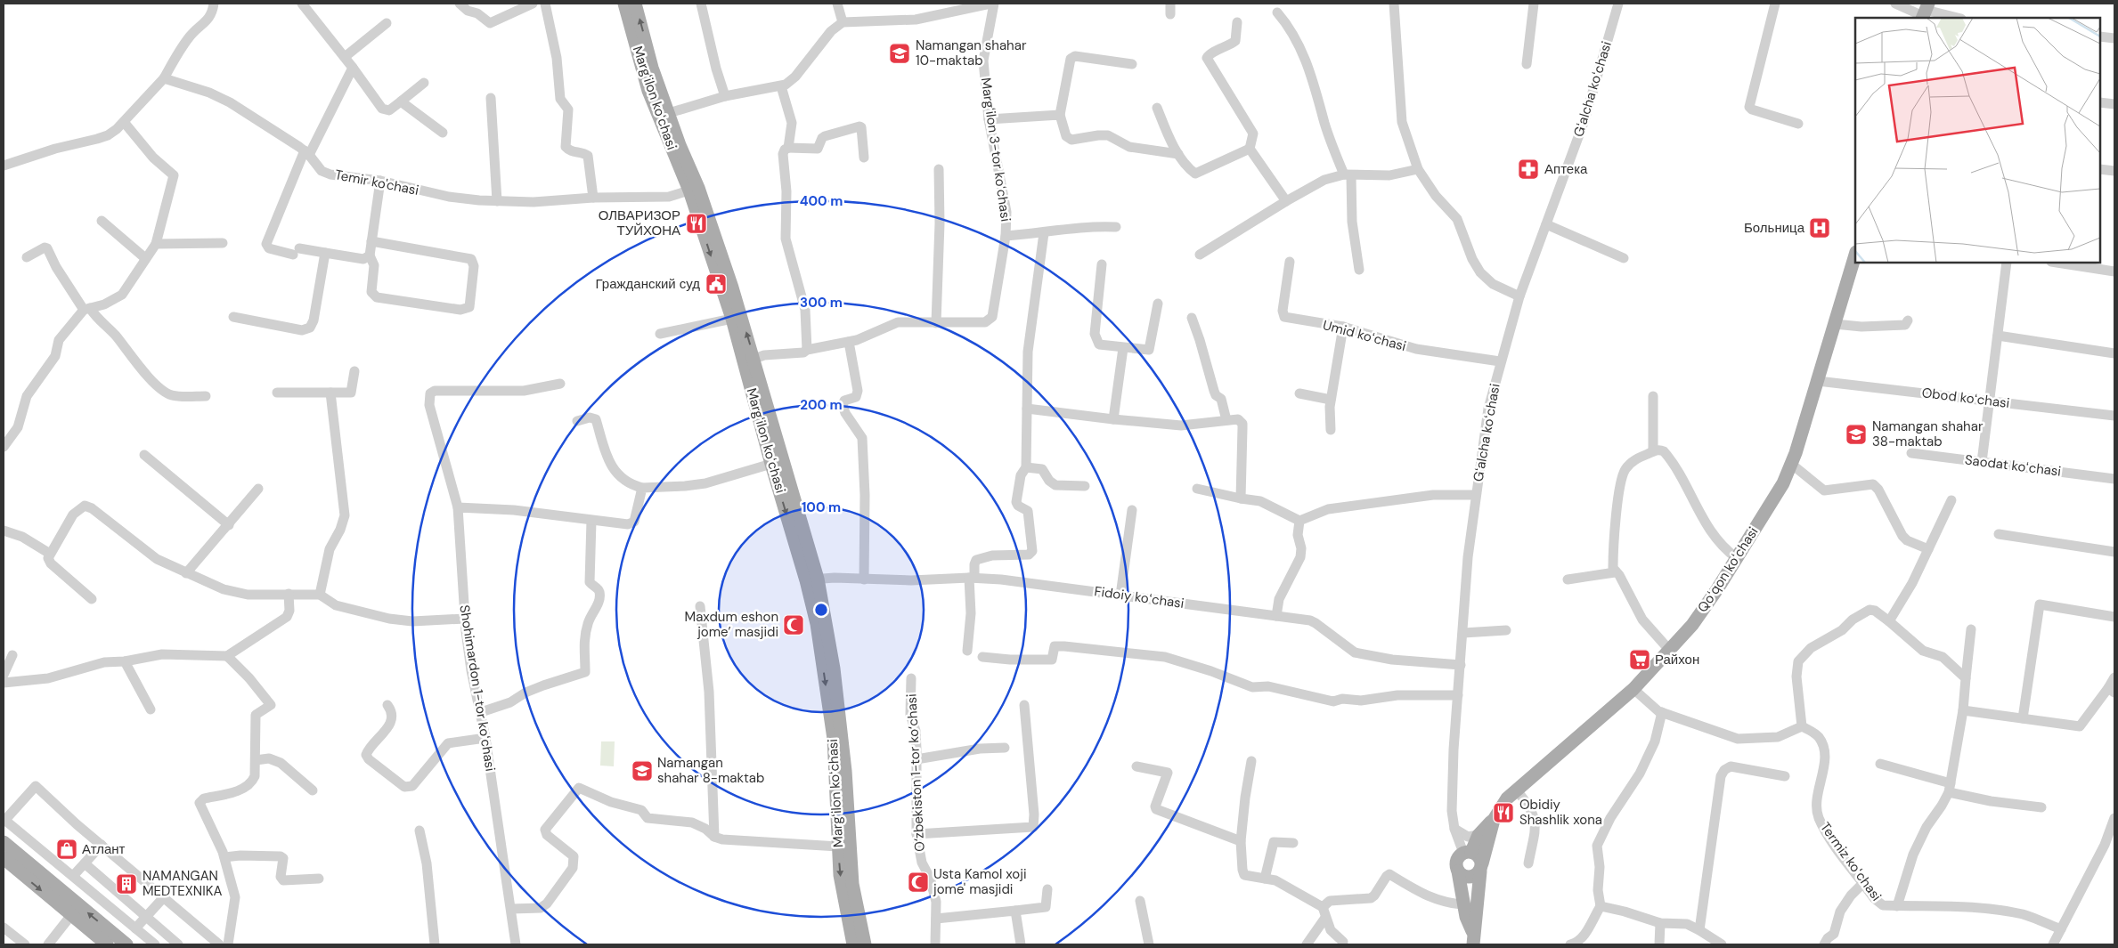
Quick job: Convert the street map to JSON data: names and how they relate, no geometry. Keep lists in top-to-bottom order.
{
  "streets": {
    "main road": ["Margʻilon koʻchasi", "Qoʻqon koʻchasi"],
    "street": [
      "Gʻalcha koʻchasi",
      "Margʻilon 3-tor koʻchasi",
      "Temir ko'chasi",
      "Umid koʻchasi",
      "Obod koʻchasi",
      "Saodat koʻchasi",
      "Fidoiy koʻchasi",
      "Shohimardon 1-tor koʻchasi",
      "O‘zbekiston 1-tor ko‘chasi",
      "Termiz koʻchasi"
    ]
  },
  "crossings": [
    ["Gʻalcha koʻchasi", "Umid koʻchasi"],
    ["Gʻalcha koʻchasi", "Qoʻqon koʻchasi"],
    ["Gʻalcha koʻchasi", "Fidoiy koʻchasi"],
    ["Margʻilon koʻchasi", "Margʻilon 3-tor koʻchasi"],
    ["Margʻilon koʻchasi", "Temir ko'chasi"],
    ["Margʻilon koʻchasi", "Fidoiy koʻchasi"],
    ["Obod koʻchasi", "Qoʻqon koʻchasi"]
  ],
  "places": {
    "school or university": ["Namangan shahar 10-maktab", "Namangan shahar 38-maktab", "Namangan shahar 8-maktab"],
    "pharmacy": ["Аптека"],
    "restaurant": ["ОЛВАРИЗОР ТУЙХОНА", "Obidiy Shashlik xona"],
    "hospital": ["Больница"],
    "public building": ["Гражданский суд"],
    "mosque": ["Maxdum eshon jome’ masjidi", "Usta Kamol xoji jome' masjidi"],
    "supermarket": ["Райхон"],
    "shop": ["Атлант"],
    "building": ["NAMANGAN MEDTEXNIKA"]
  },
  "rings": [
    "400 m",
    "300 m",
    "200 m",
    "100 m"
  ]
}
